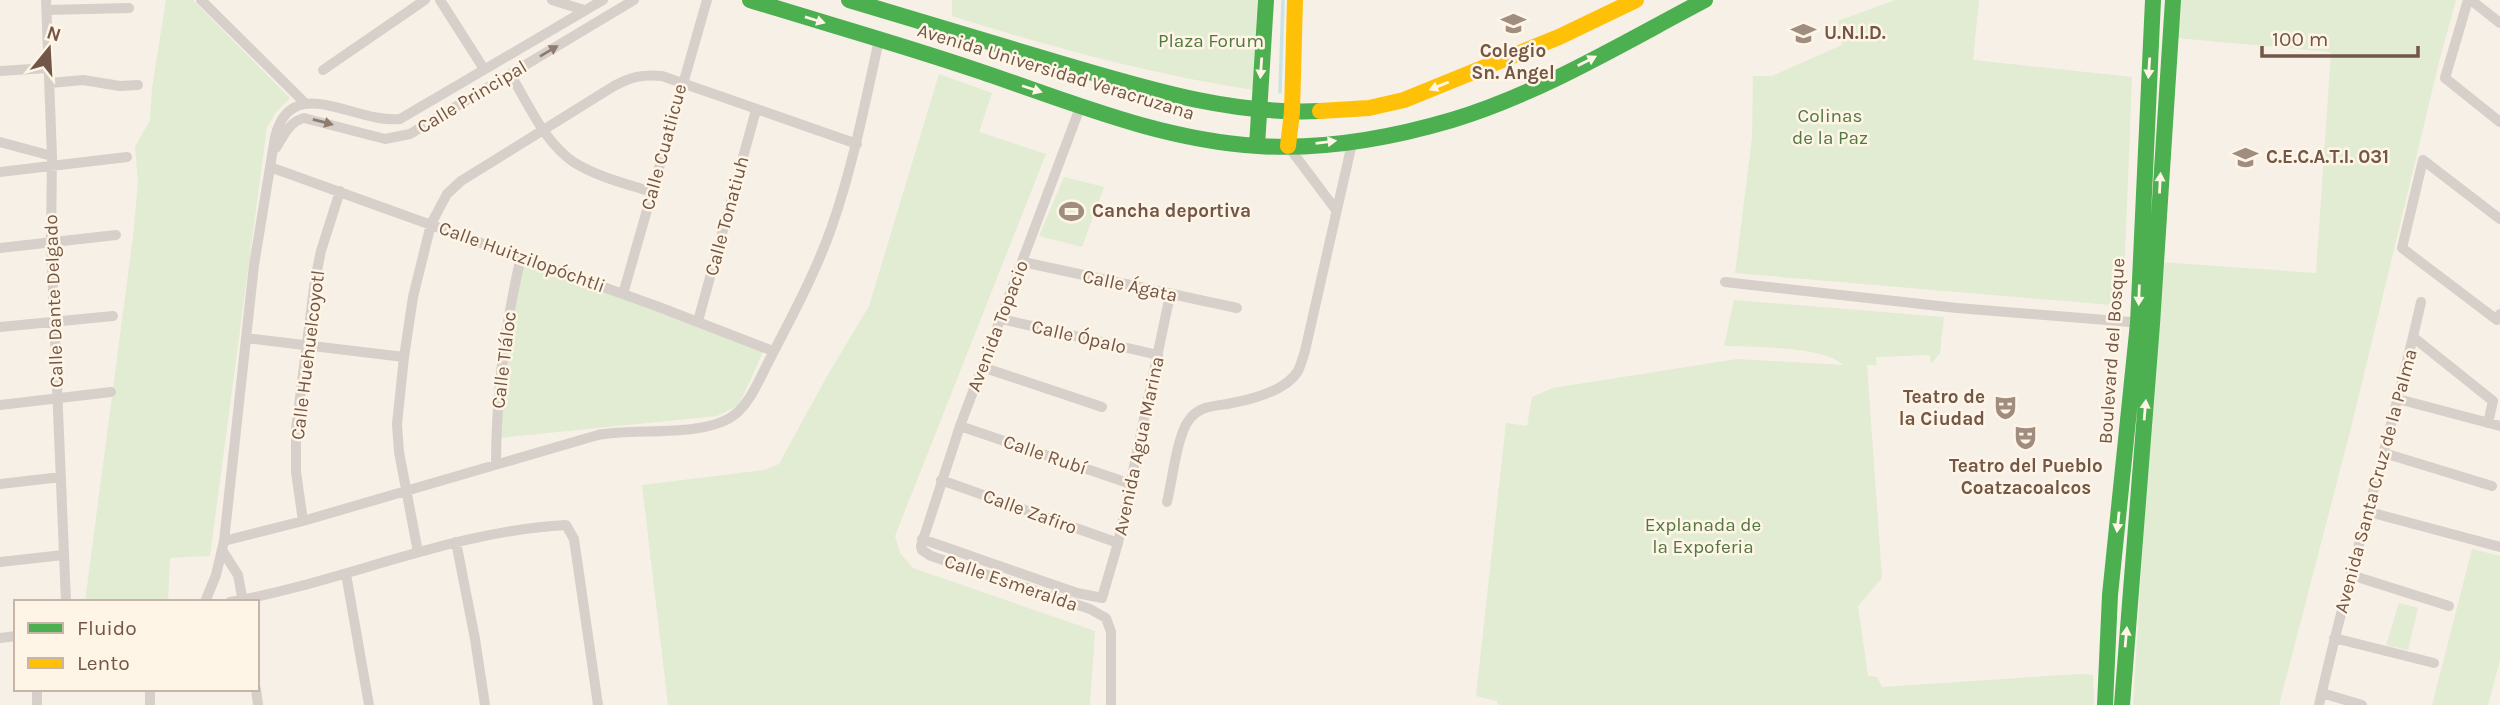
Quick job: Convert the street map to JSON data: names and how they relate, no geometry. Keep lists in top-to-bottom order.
{
  "streets": {
    "main road": ["Avenida Universidad Veracruzana", "Boulevard del Bosque"],
    "street": [
      "Calle Principal",
      "Calle Cuatlicue",
      "Calle Tonatiuh",
      "Calle Huitzilopóchtli",
      "Calle Ágata",
      "Calle Dante Delgado",
      "Avenida Topacio",
      "Calle Ópalo",
      "Calle Huehuelcoyotl",
      "Calle Tláloc",
      "Avenida Agua Marina",
      "Calle Rubí",
      "Avenida Santa Cruz de la Palma",
      "Calle Zafiro",
      "Calle Esmeralda"
    ]
  },
  "crossings": [
    ["Avenida Universidad Veracruzana", "Avenida Topacio"],
    ["Calle Principal", "Calle Huitzilopóchtli"],
    ["Calle Cuatlicue", "Calle Huitzilopóchtli"],
    ["Calle Tonatiuh", "Calle Huitzilopóchtli"],
    ["Calle Huitzilopóchtli", "Calle Huehuelcoyotl"],
    ["Calle Huitzilopóchtli", "Calle Tláloc"],
    ["Calle Ágata", "Avenida Topacio"],
    ["Calle Ágata", "Avenida Agua Marina"],
    ["Avenida Topacio", "Calle Ópalo"],
    ["Avenida Topacio", "Avenida Agua Marina"],
    ["Avenida Topacio", "Calle Rubí"],
    ["Avenida Topacio", "Calle Zafiro"],
    ["Avenida Topacio", "Calle Esmeralda"],
    ["Calle Ópalo", "Avenida Agua Marina"],
    ["Avenida Agua Marina", "Calle Rubí"],
    ["Avenida Agua Marina", "Calle Zafiro"],
    ["Avenida Agua Marina", "Calle Esmeralda"]
  ],
  "parks": ["Plaza Forum", "Colinas de la Paz", "Explanada de la Expoferia"],
  "places": {
    "school or university": ["Colegio Sn. Ángel", "U.N.I.D.", "C.E.C.A.T.I. 031"],
    "sports": ["Cancha deportiva"],
    "theatre": ["Teatro de la Ciudad", "Teatro del Pueblo Coatzacoalcos"]
  },
  "legend": ["Fluido", "Lento"],
  "scale_bar": "100 m",
  "north": "top"
}
